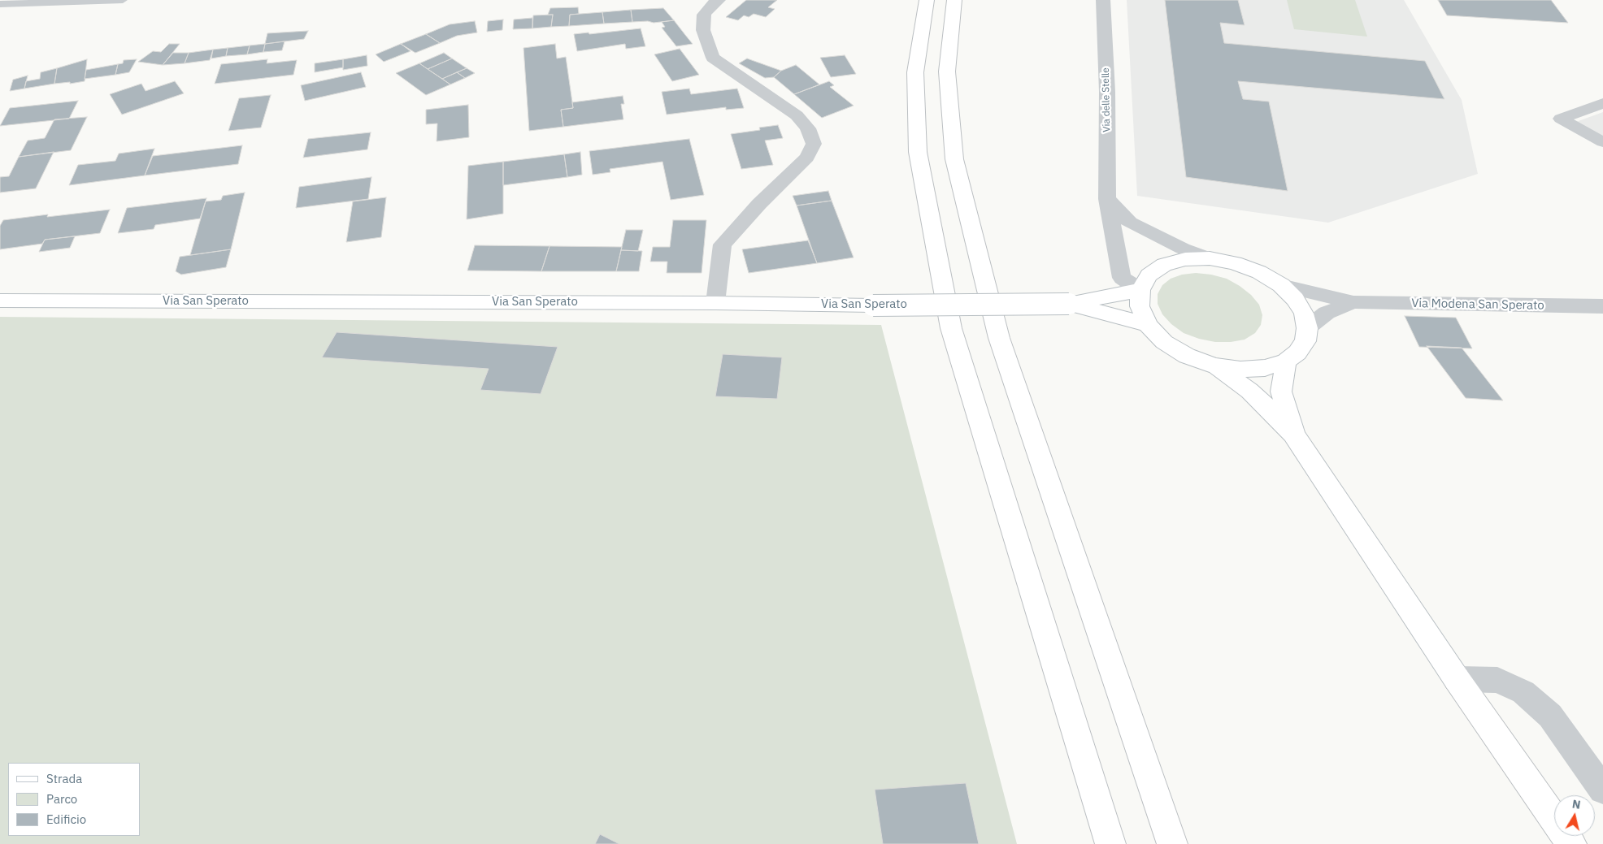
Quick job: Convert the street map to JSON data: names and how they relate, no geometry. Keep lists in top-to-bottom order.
{
  "streets": {
    "main road": ["Via San Sperato"],
    "street": ["Via delle Stelle", "Via Modena San Sperato"]
  },
  "legend": ["Strada", "Parco", "Edificio"],
  "north": "top"
}
